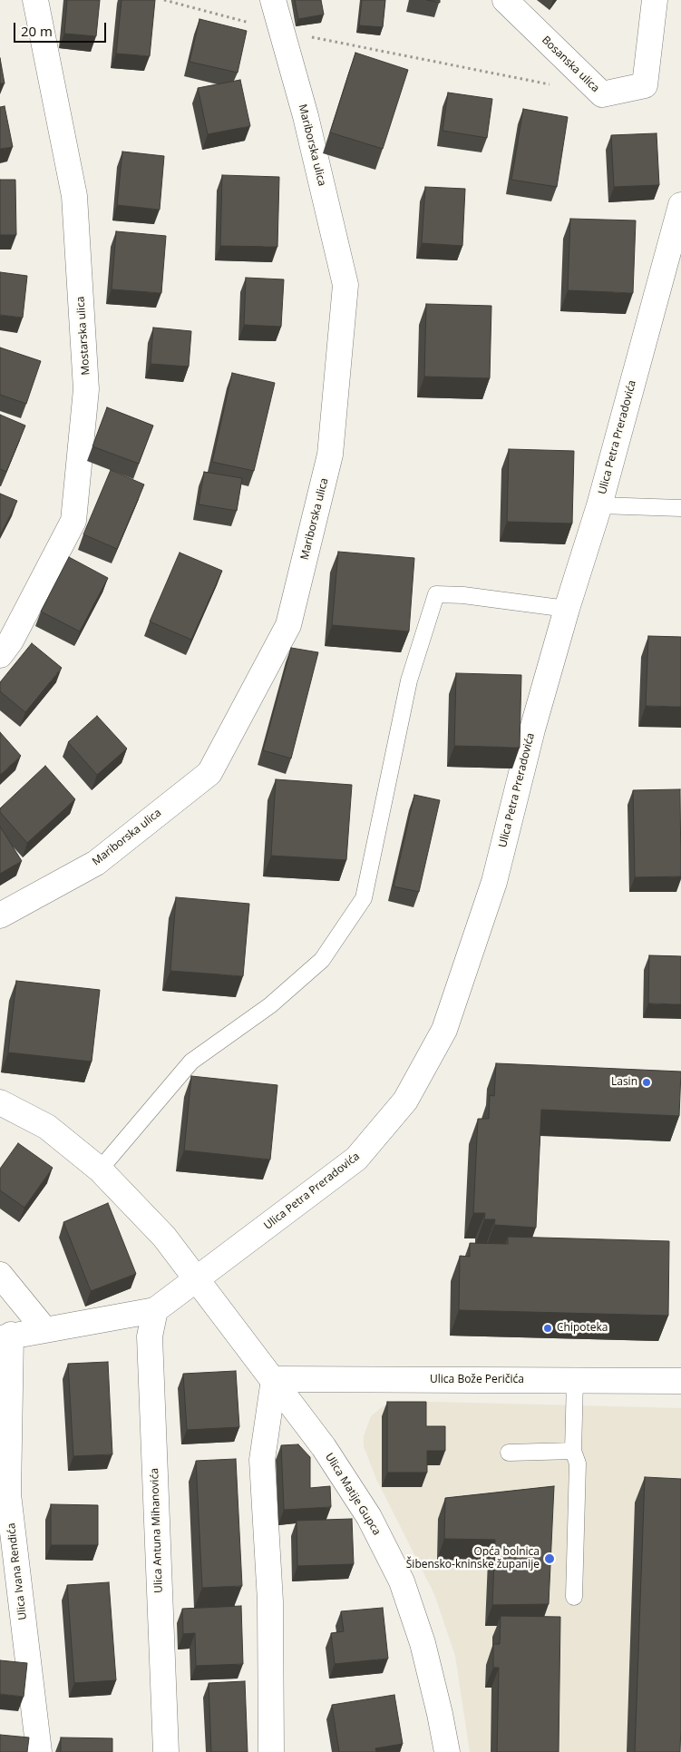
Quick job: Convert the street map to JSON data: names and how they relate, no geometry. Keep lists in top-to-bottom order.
{
  "streets": {
    "street": [
      "Bosanska ulica",
      "Mariborska ulica",
      "Mostarska ulica",
      "Ulica Petra Preradovića",
      "Ulica Bože Peričića",
      "Ulica Matije Gupca",
      "Ulica Antuna Mihanovića",
      "Ulica Ivana Rendića"
    ]
  },
  "crossings": [
    ["Ulica Petra Preradovića", "Ulica Matije Gupca"],
    ["Ulica Petra Preradovića", "Ulica Antuna Mihanovića"],
    ["Ulica Bože Peričića", "Ulica Matije Gupca"]
  ],
  "places": ["Lasin", "Chipoteka", "Opća bolnica Šibensko-kninske županije"],
  "scale_bar": "20 m"
}
